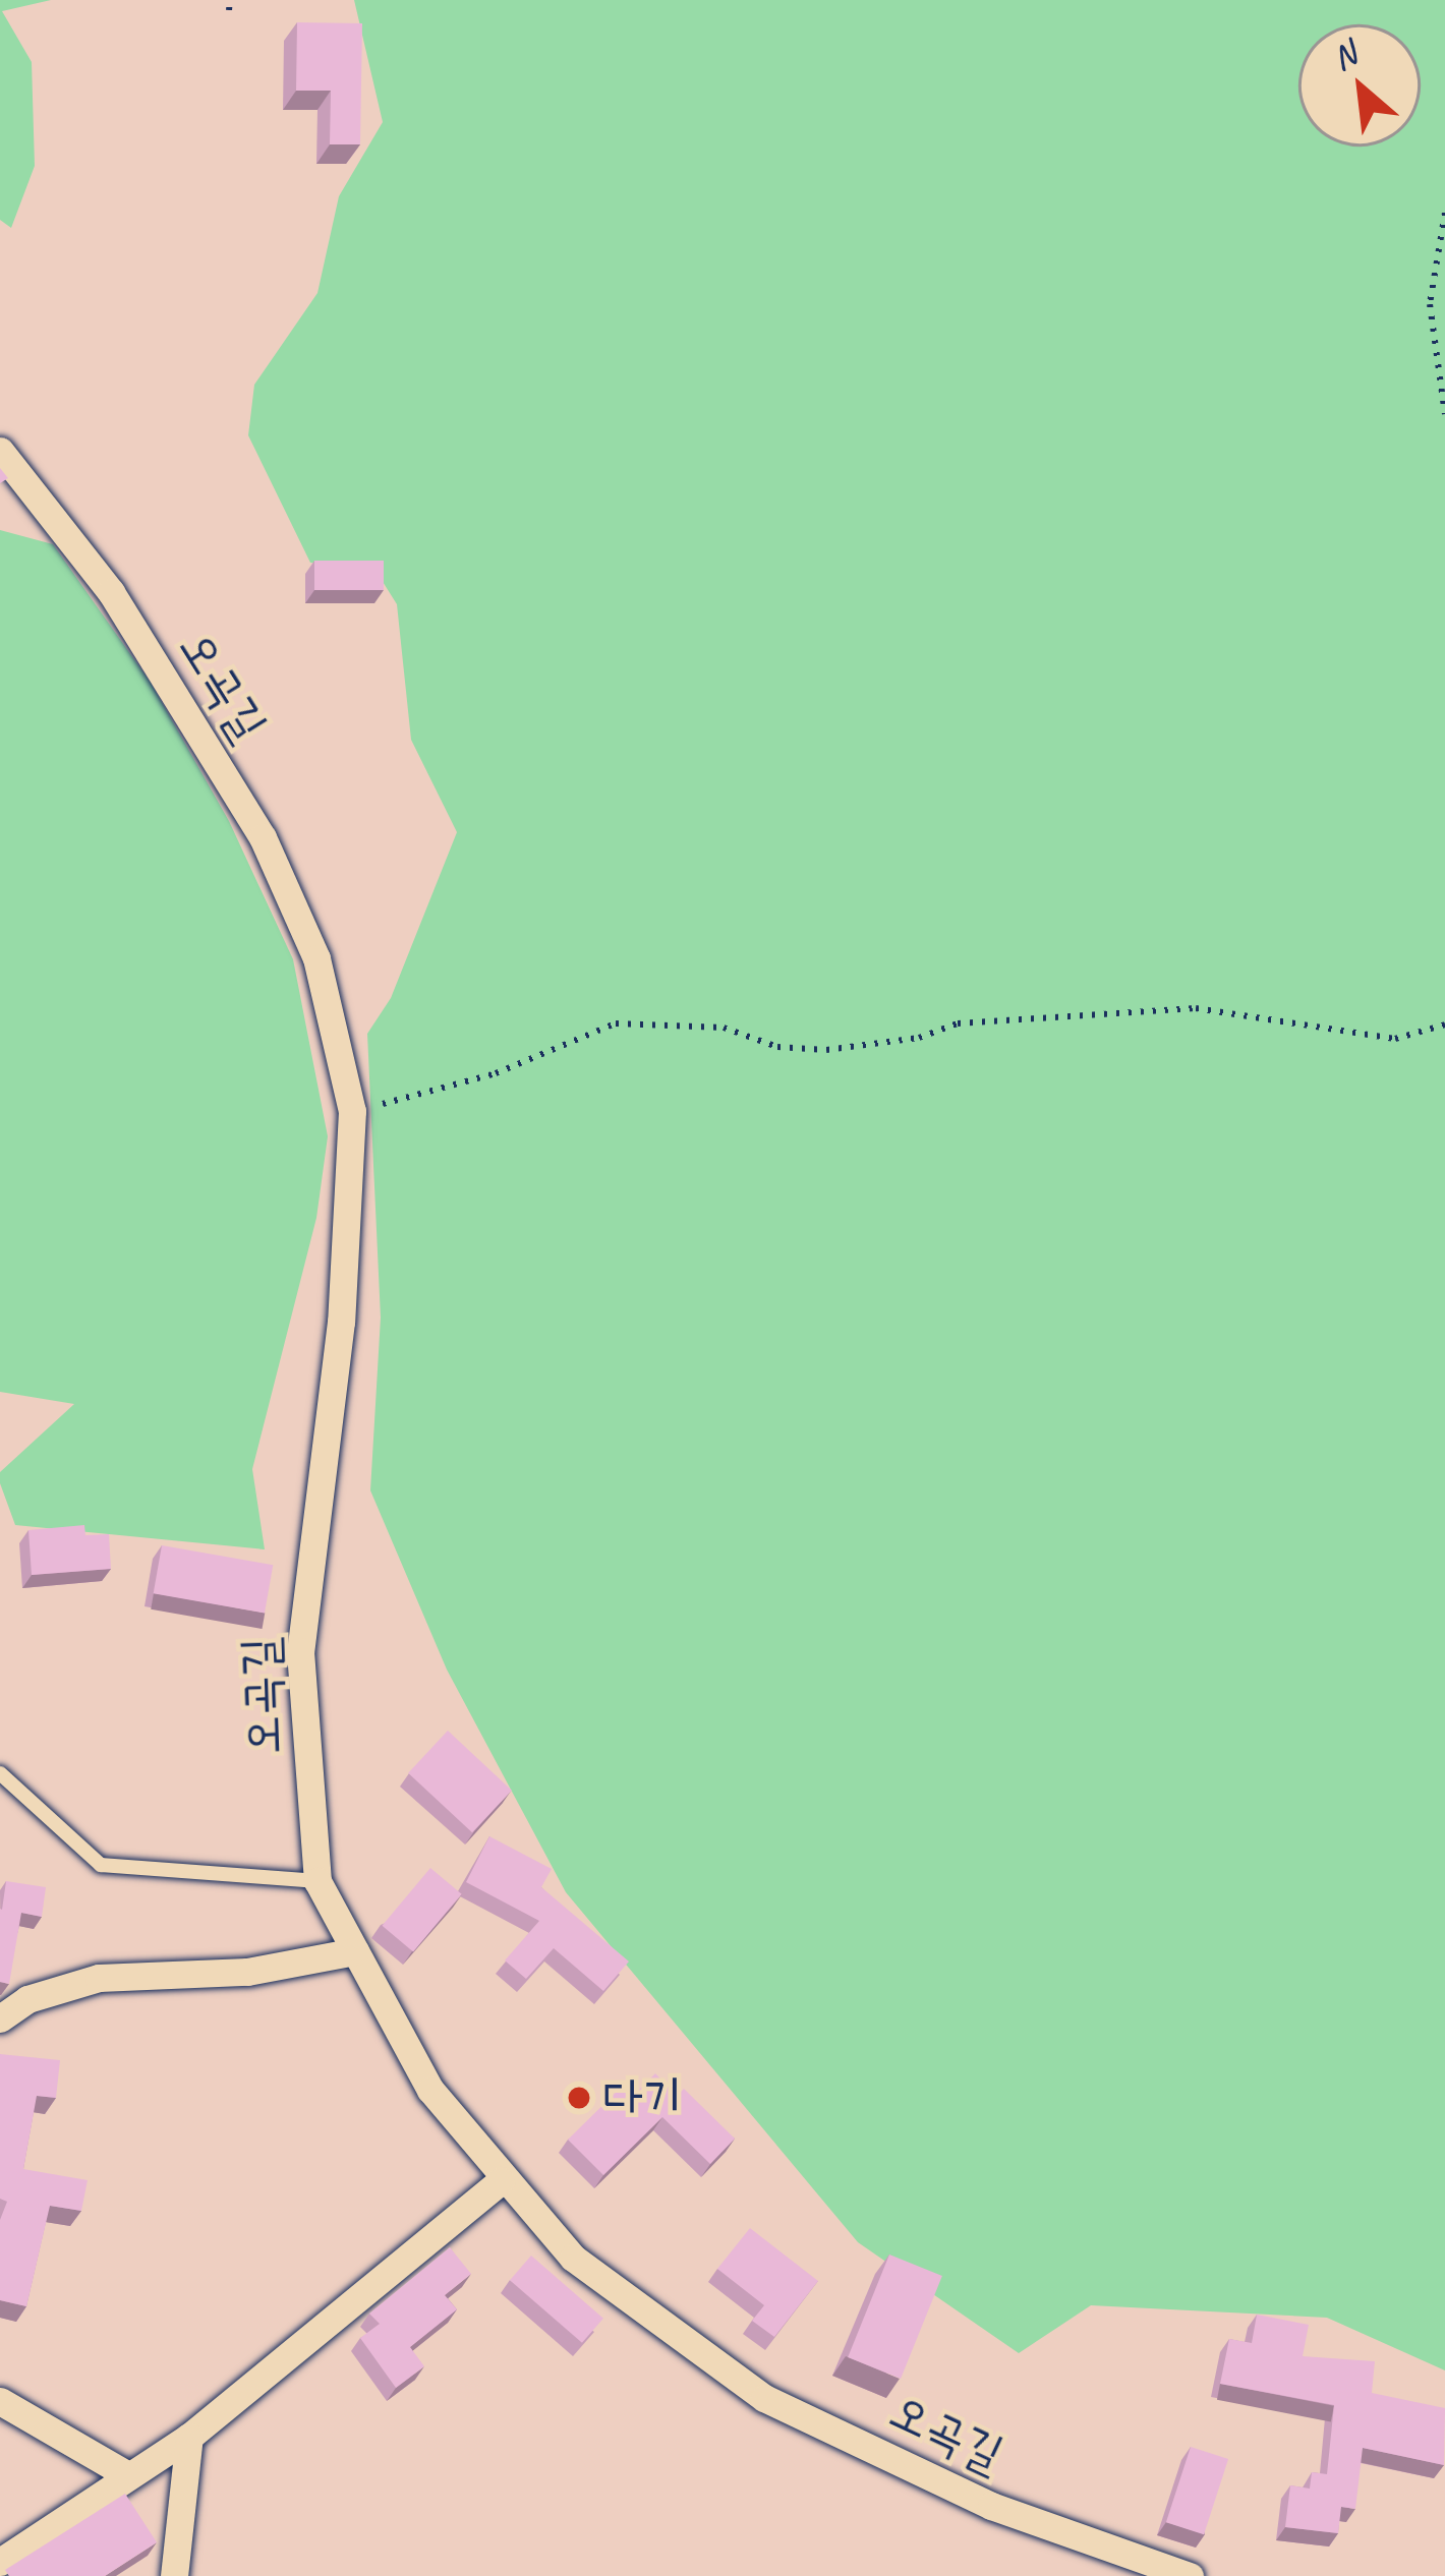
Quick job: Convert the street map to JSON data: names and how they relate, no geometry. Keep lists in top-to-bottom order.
{
  "streets": {
    "street": ["오곡길"]
  },
  "places": ["다기"],
  "north": "top left"
}
